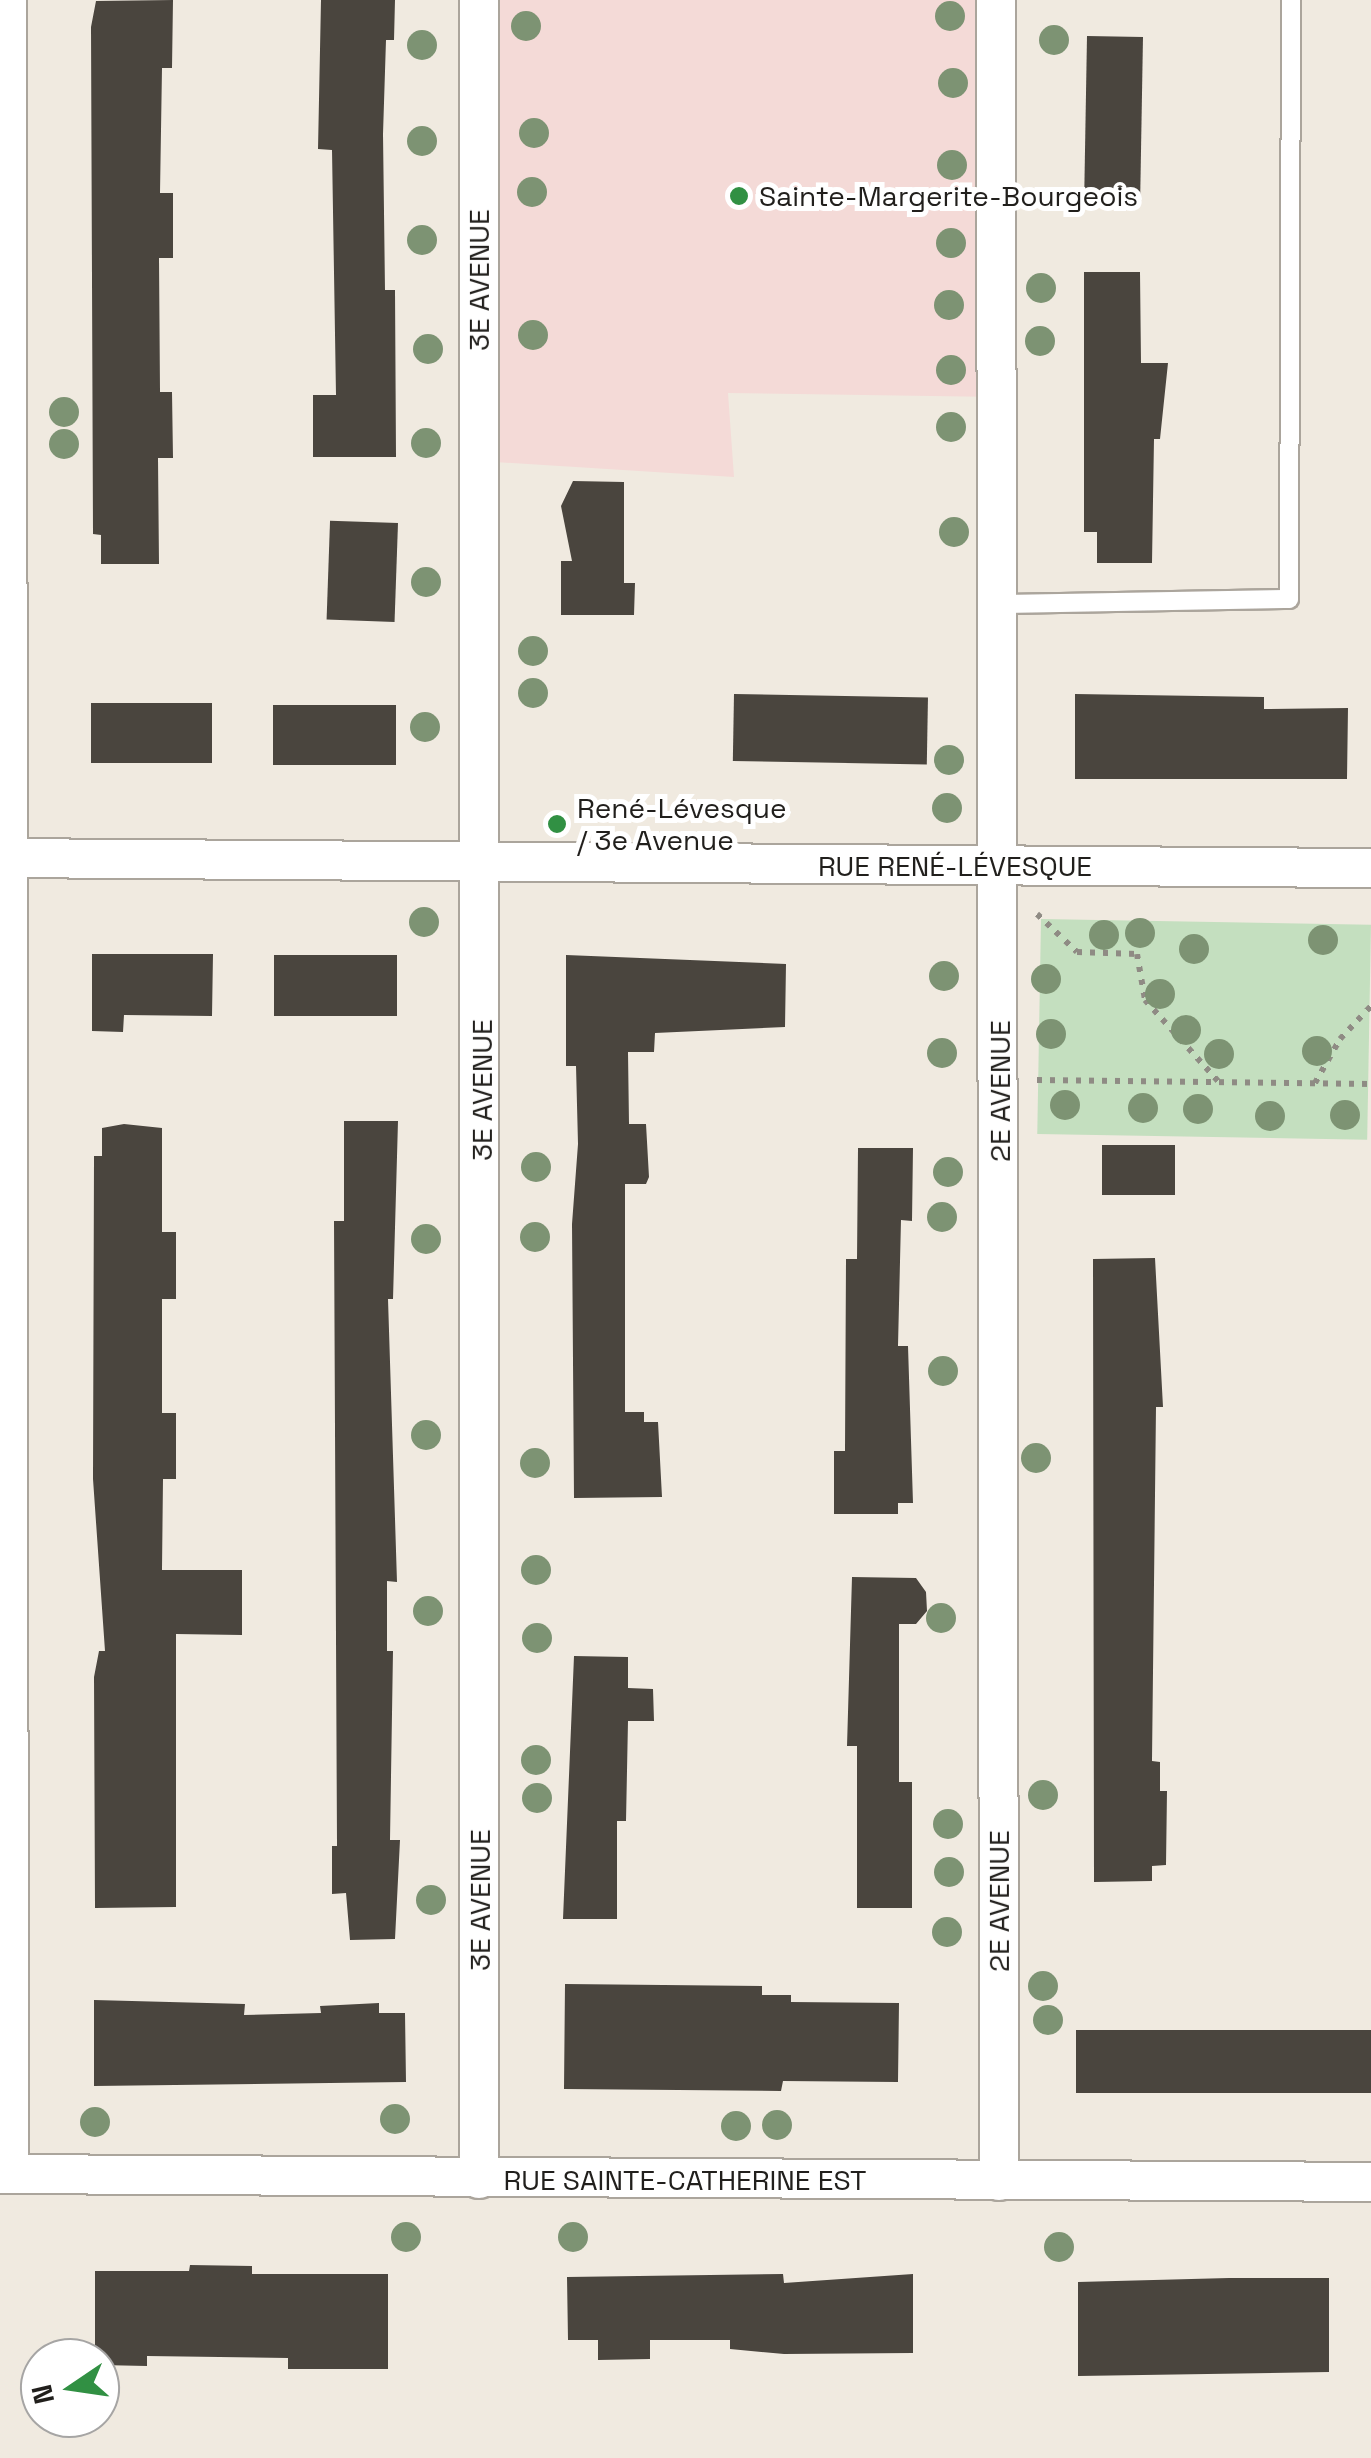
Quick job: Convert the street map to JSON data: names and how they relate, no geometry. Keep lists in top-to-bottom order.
{
  "streets": {
    "street": [
      "3E AVENUE",
      "RUE RENÉ-LÉVESQUE",
      "2E AVENUE",
      "RUE SAINTE-CATHERINE EST"
    ]
  },
  "crossings": [
    ["3E AVENUE", "RUE RENÉ-LÉVESQUE"],
    ["3E AVENUE", "RUE SAINTE-CATHERINE EST"],
    ["RUE RENÉ-LÉVESQUE", "2E AVENUE"],
    ["2E AVENUE", "RUE SAINTE-CATHERINE EST"]
  ],
  "places": ["Sainte-Margerite-Bourgeois", "René-Lévesque / 3e Avenue"],
  "north": "left"
}
